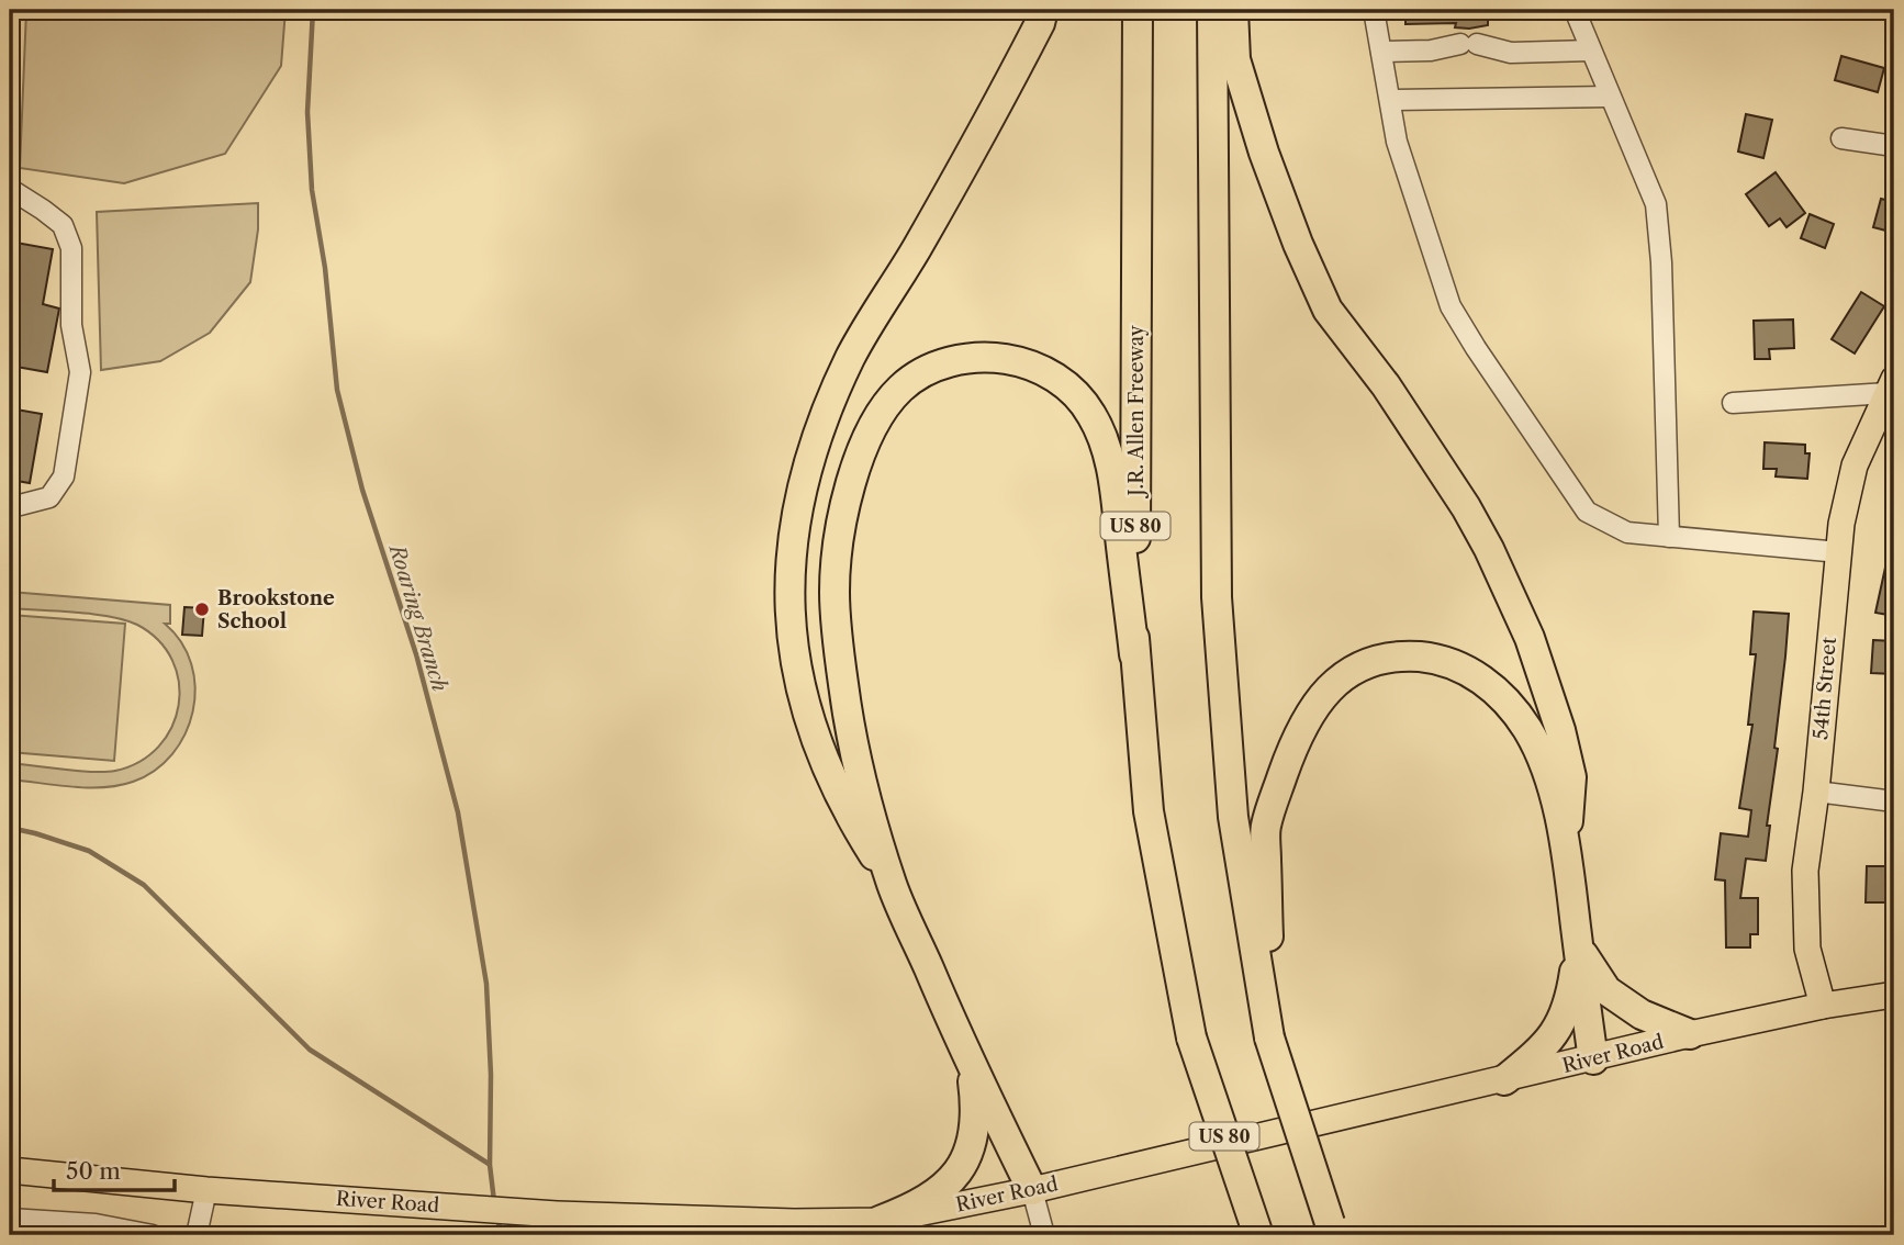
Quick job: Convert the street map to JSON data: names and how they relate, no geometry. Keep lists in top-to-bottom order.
{
  "streets": {
    "highway": ["J.R. Allen Freeway", "US 80"],
    "main road": ["54th Street", "River Road"]
  },
  "crossings": [
    ["54th Street", "River Road"]
  ],
  "water": ["Roaring Branch"],
  "places": ["Brookstone School"],
  "scale_bar": "50 m"
}
